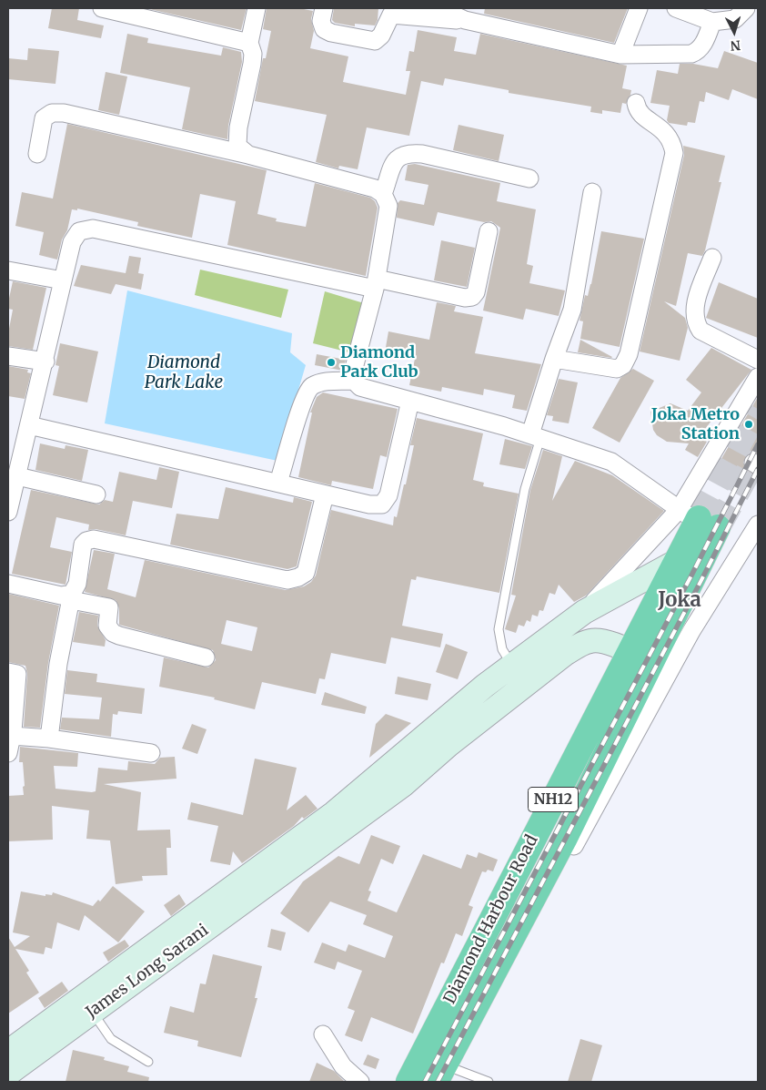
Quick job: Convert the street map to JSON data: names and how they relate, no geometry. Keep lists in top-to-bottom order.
{
  "streets": {
    "highway": ["NH12", "Diamond Harbour Road"],
    "main road": ["James Long Sarani"]
  },
  "crossings": [
    ["Diamond Harbour Road", "James Long Sarani"]
  ],
  "districts": ["Joka"],
  "water": ["Diamond Park Lake"],
  "places": ["Diamond Park Club", "Joka Metro Station"],
  "north": "bottom"
}
